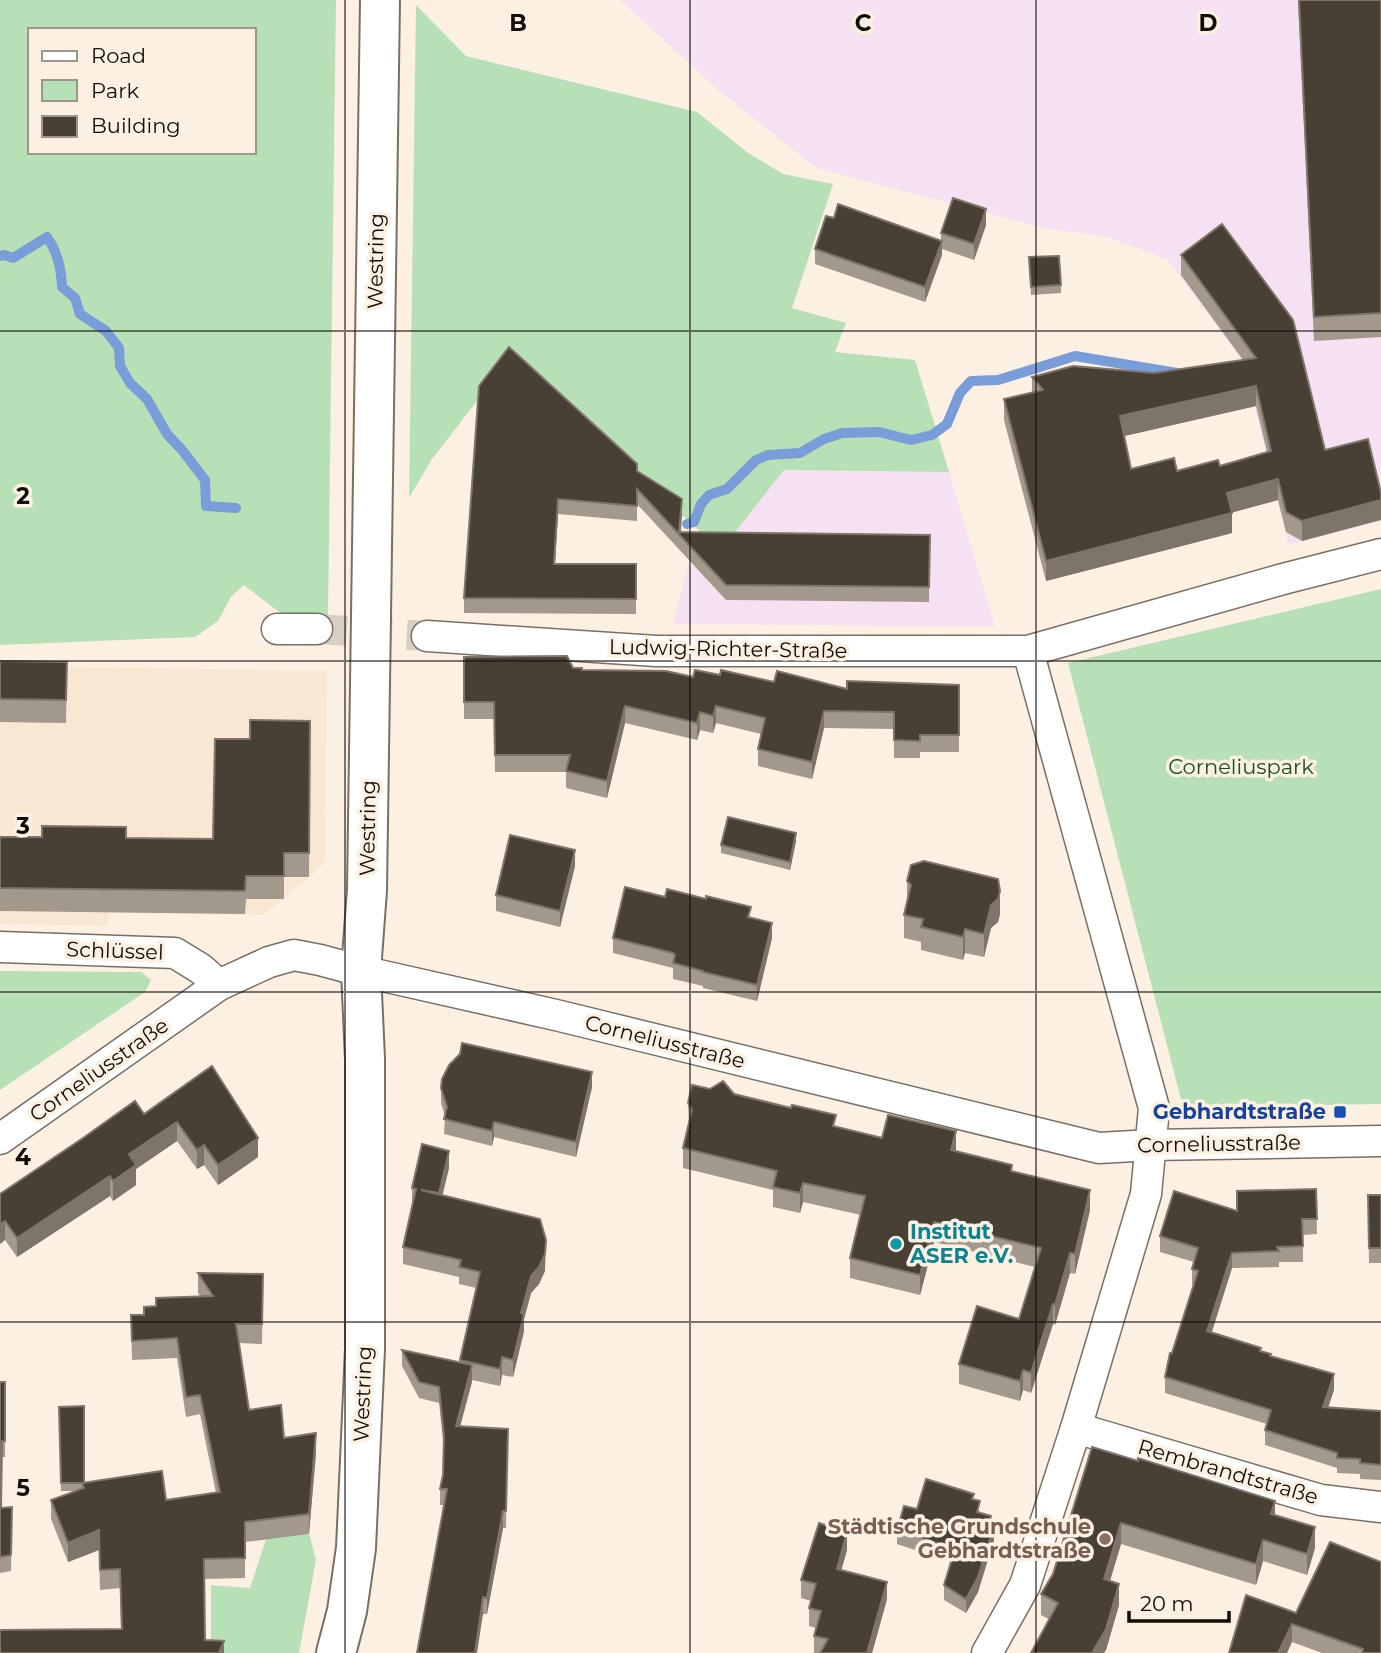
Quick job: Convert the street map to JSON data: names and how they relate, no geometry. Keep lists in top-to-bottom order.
{
  "streets": {
    "main road": ["Westring"],
    "street": [
      "Ludwig-Richter-Straße",
      "Schlüssel",
      "Corneliusstraße",
      "Rembrandtstraße"
    ]
  },
  "crossings": [
    ["Westring", "Corneliusstraße"],
    ["Schlüssel", "Corneliusstraße"]
  ],
  "parks": ["Corneliuspark"],
  "places": {
    "transit": ["Gebhardtstraße"],
    "other": ["Institut ASER e.V.", "Städtische Grundschule Gebhardtstraße"]
  },
  "legend": ["Road", "Park", "Building"],
  "scale_bar": "20 m",
  "grid": {
    "columns": ["B", "C", "D"],
    "rows": [
      "2",
      "3",
      "4",
      "5"
    ]
  }
}
